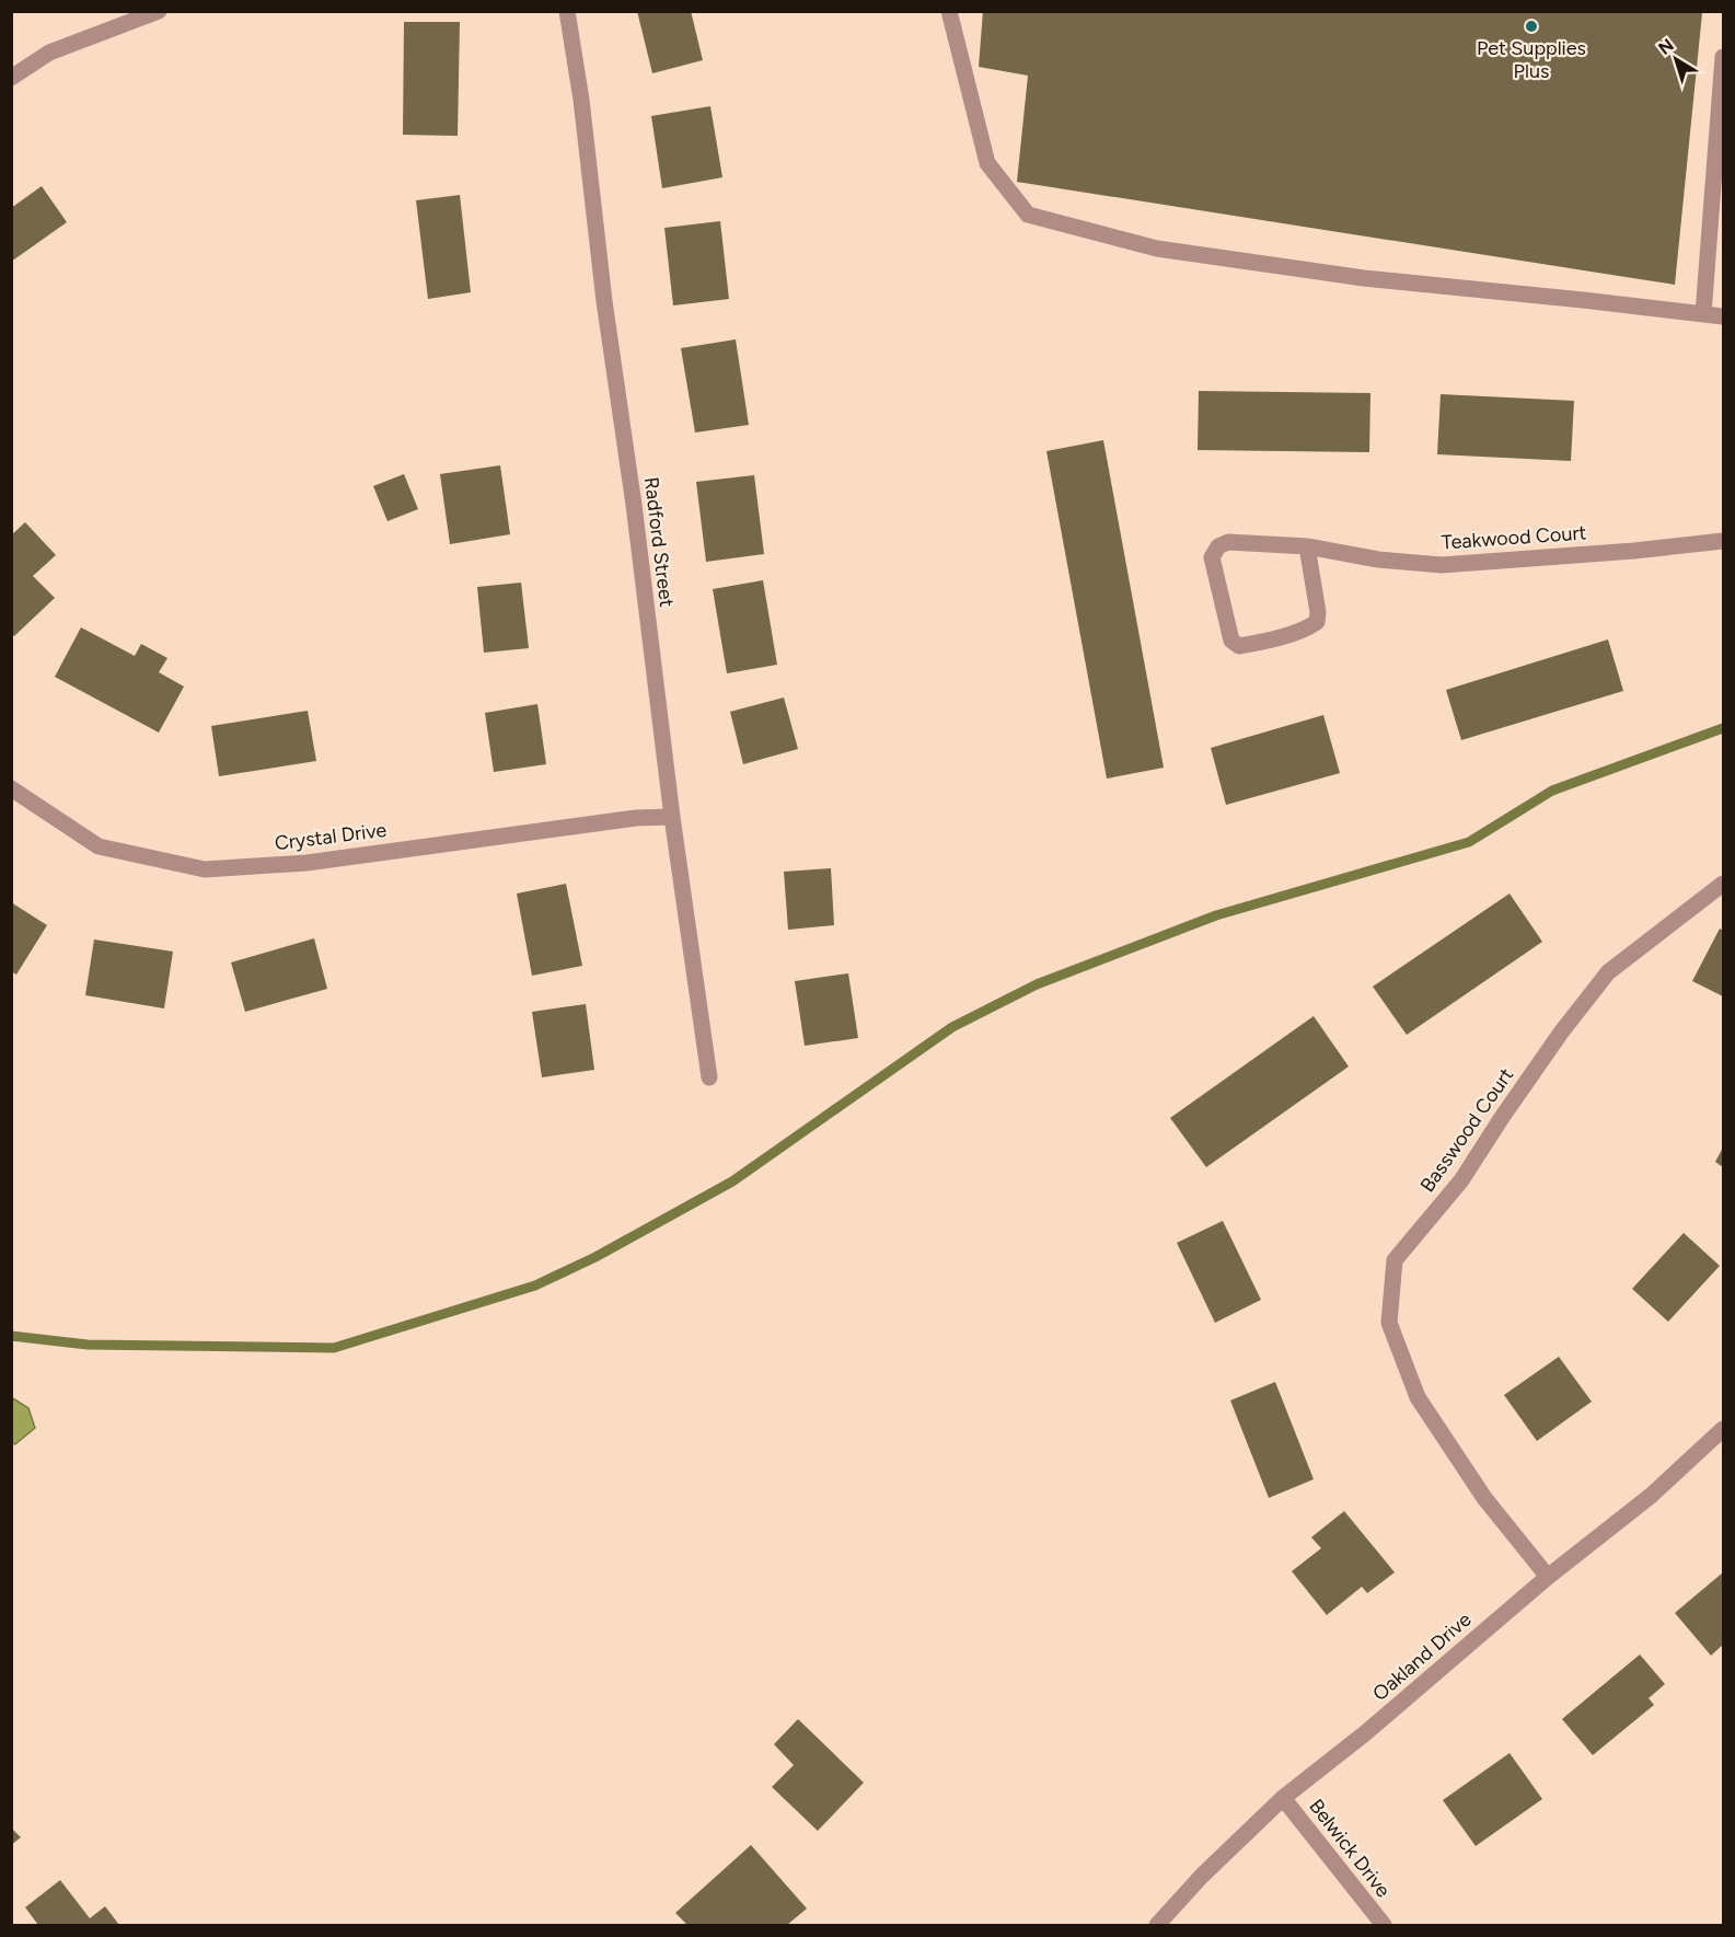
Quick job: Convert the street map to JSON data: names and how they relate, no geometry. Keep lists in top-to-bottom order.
{
  "streets": {
    "street": [
      "Teakwood Court",
      "Radford Street",
      "Crystal Drive",
      "Basswood Court",
      "Oakland Drive",
      "Belwick Drive"
    ]
  },
  "crossings": [
    ["Radford Street", "Crystal Drive"],
    ["Basswood Court", "Oakland Drive"],
    ["Oakland Drive", "Belwick Drive"]
  ],
  "places": ["Pet Supplies Plus"],
  "north": "top left"
}
